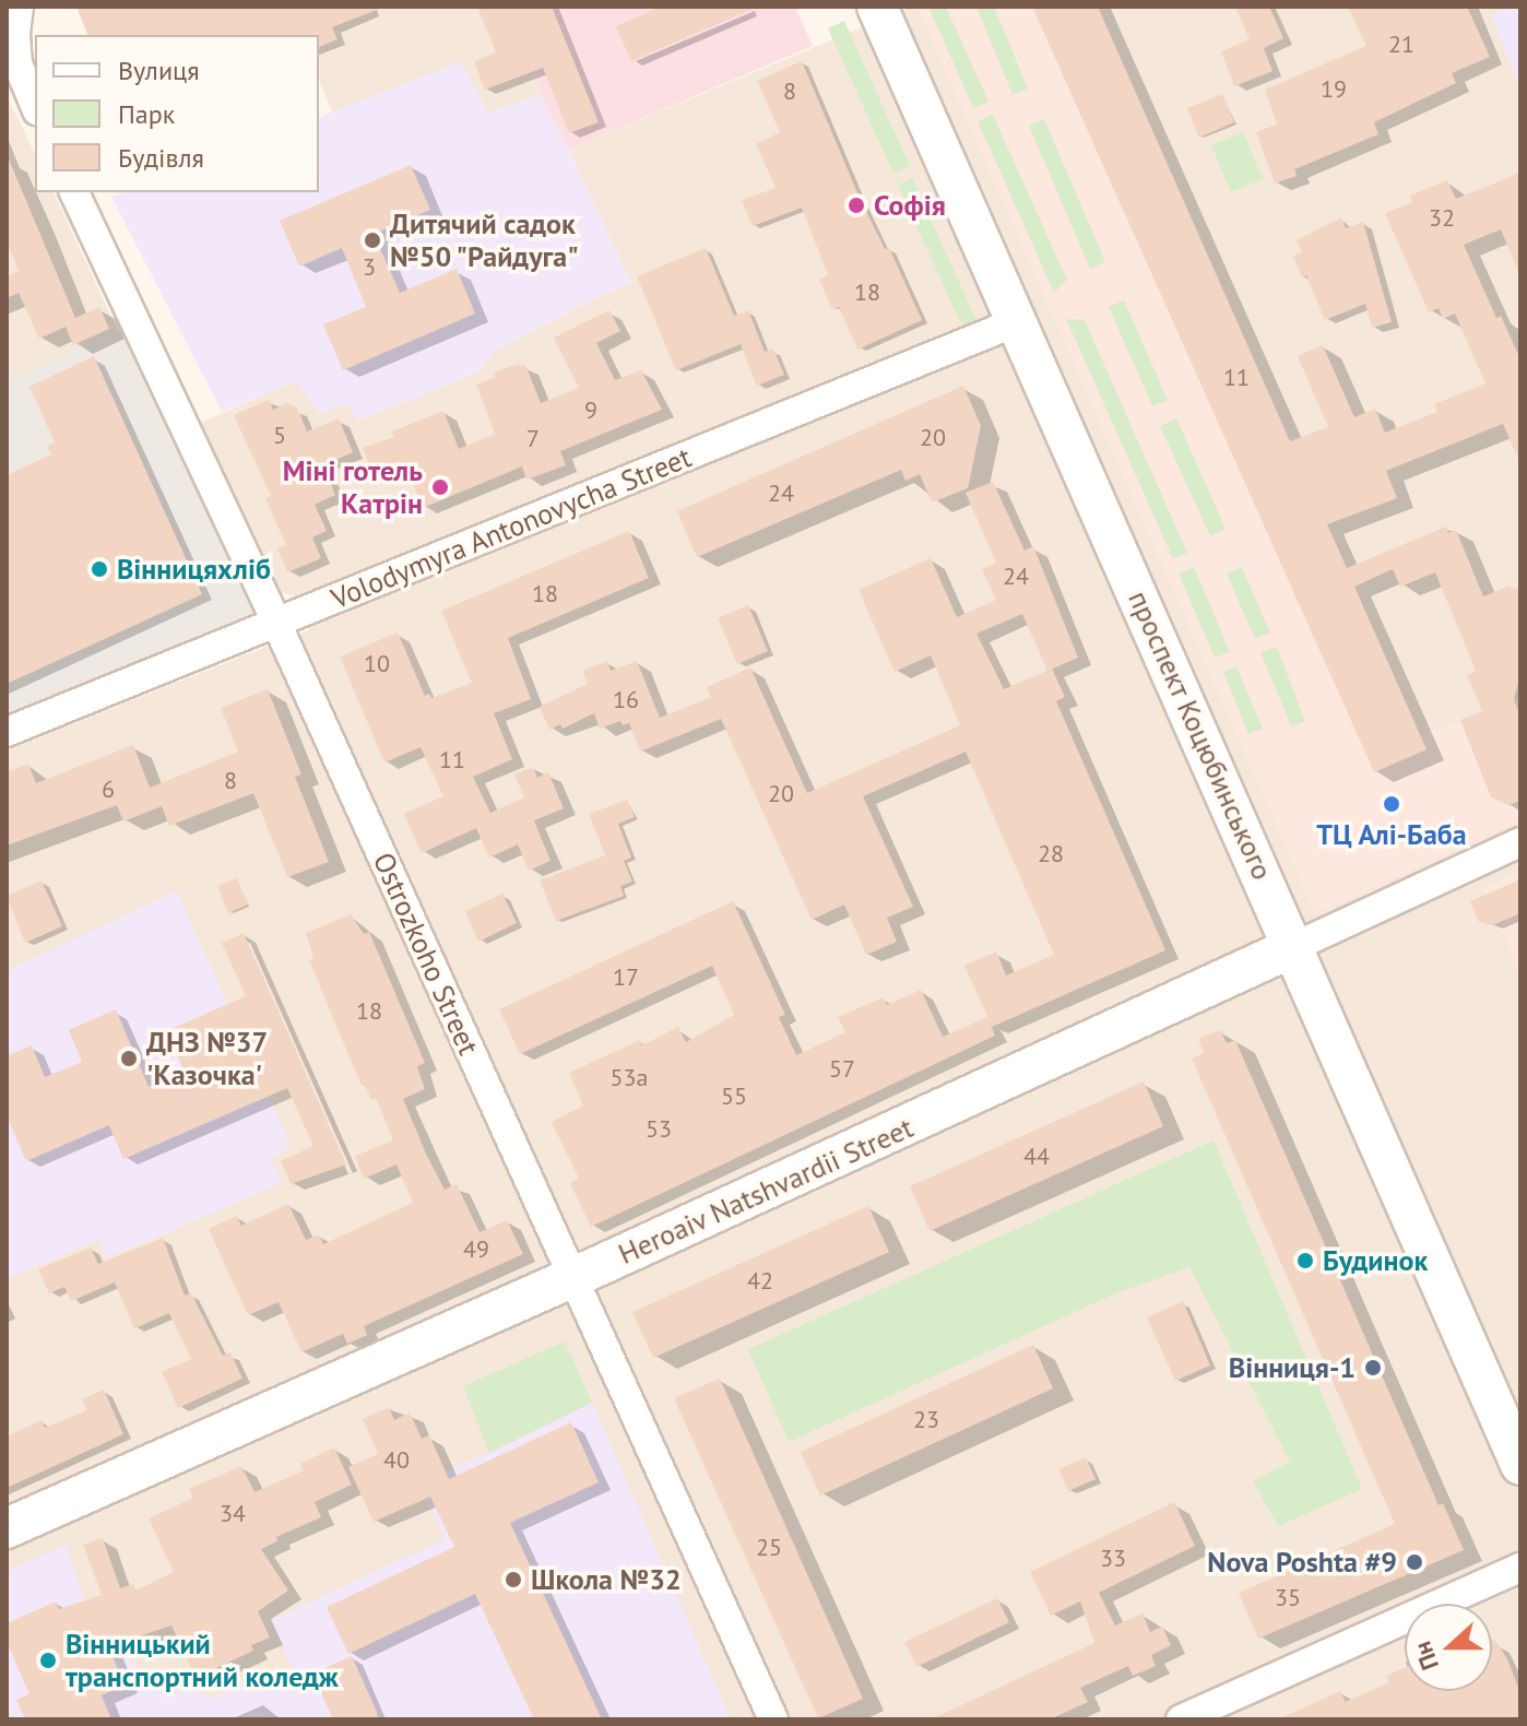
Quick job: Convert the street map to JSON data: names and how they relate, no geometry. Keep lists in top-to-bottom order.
{
  "streets": {
    "main road": ["проспект Коцюбинського", "Heroaiv Natshvardii Street"],
    "street": ["Volodymyra Antonovycha Street", "Ostrozkoho Street"]
  },
  "crossings": [
    ["Volodymyra Antonovycha Street", "проспект Коцюбинського"],
    ["Volodymyra Antonovycha Street", "Ostrozkoho Street"],
    ["проспект Коцюбинського", "Heroaiv Natshvardii Street"],
    ["Ostrozkoho Street", "Heroaiv Natshvardii Street"]
  ],
  "places": [
    "Софія",
    "Дитячий садок №50 \"Райдуга\"",
    "Міні готель Катрін",
    "Вінницяхліб",
    "ТЦ Алі-Баба",
    "ДНЗ №37 'Казочка'",
    "Будинок",
    "Вінниця-1",
    "Nova Poshta #9",
    "Школа №32",
    "Вінницький транспортний коледж"
  ],
  "house_numbers": [
    "21",
    "19",
    "8",
    "32",
    "3",
    "18",
    "11",
    "9",
    "5",
    "20",
    "7",
    "24",
    "24",
    "18",
    "10",
    "16",
    "11",
    "8",
    "6",
    "20",
    "28",
    "17",
    "18",
    "57",
    "53а",
    "55",
    "53",
    "44",
    "49",
    "42",
    "23",
    "40",
    "34",
    "25",
    "33",
    "35"
  ],
  "legend": ["Вулиця", "Парк", "Будівля"],
  "north": "left"
}
